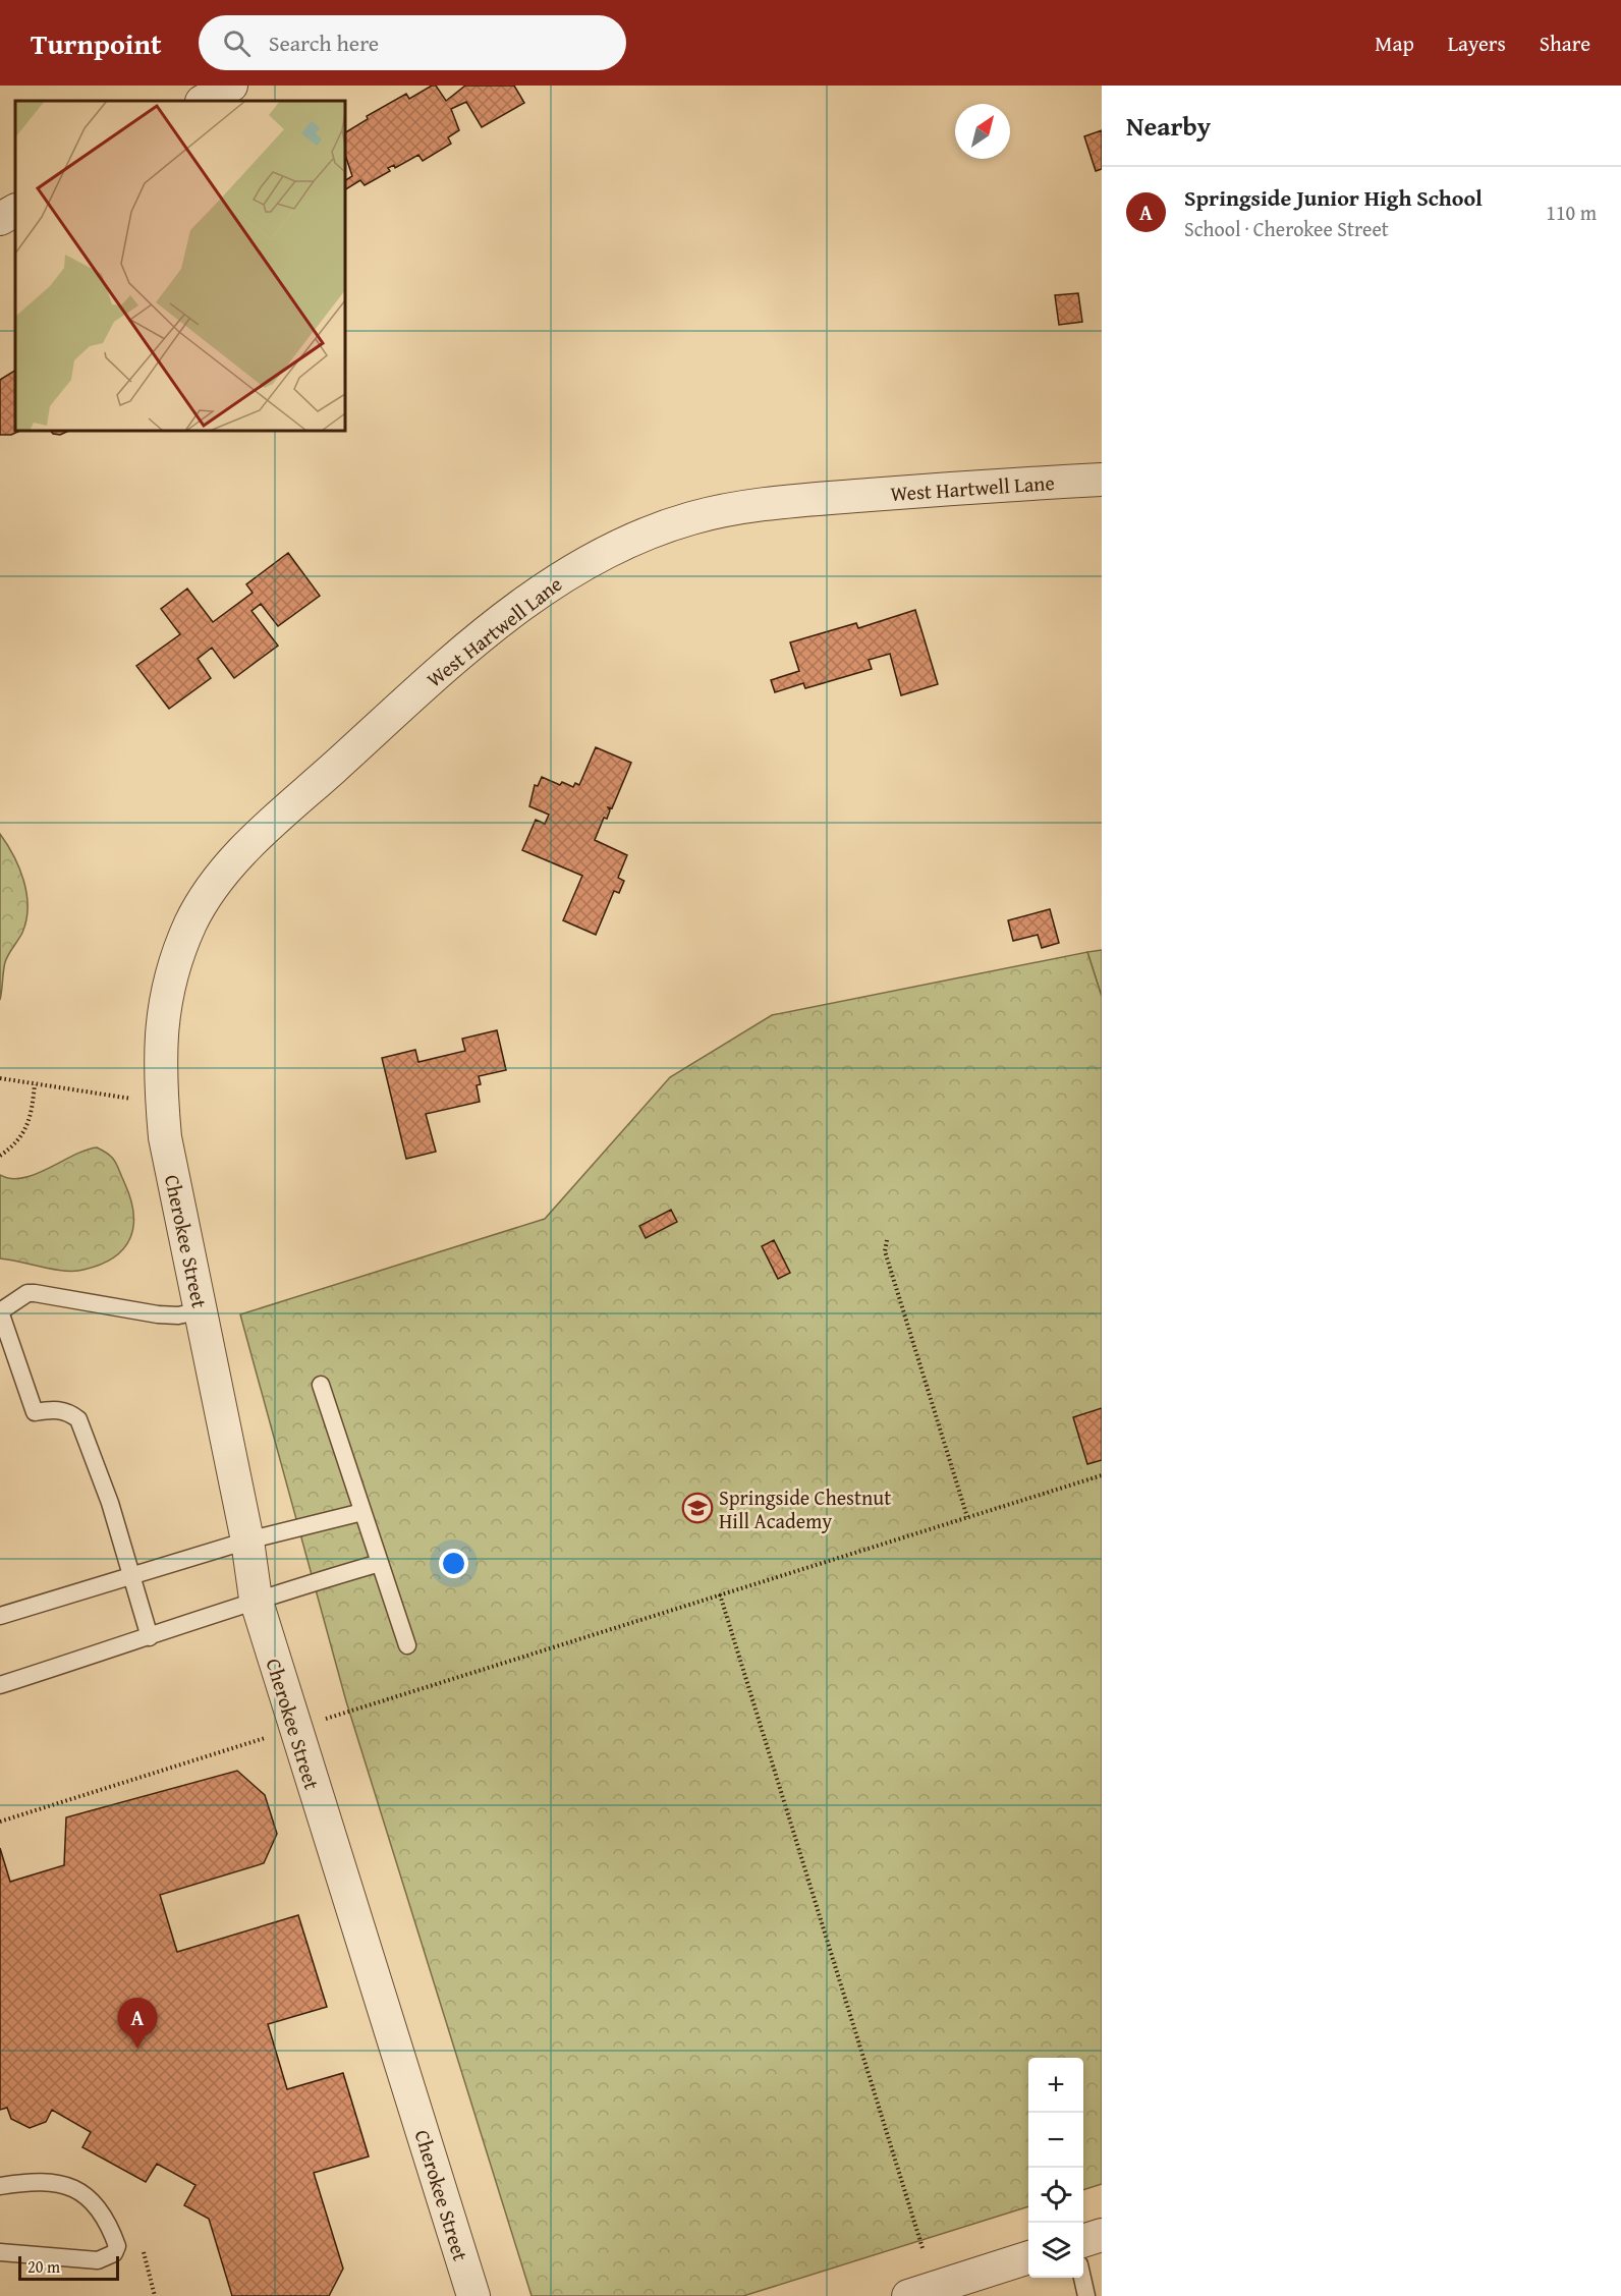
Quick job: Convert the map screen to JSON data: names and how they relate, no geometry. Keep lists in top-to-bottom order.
{
  "streets": {
    "street": ["West Hartwell Lane", "Cherokee Street"]
  },
  "crossings": [
    ["West Hartwell Lane", "Cherokee Street"]
  ],
  "places": {
    "school or university": ["Springside Chestnut Hill Academy"]
  },
  "scale_bar": "20 m",
  "north": "top right",
  "page": {
    "header": "Turnpoint",
    "search": "Search here",
    "nav": ["Map", "Layers", "Share"],
    "heading": "Nearby",
    "list": [
      {
        "mark": "A",
        "name": "Springside Junior High School",
        "note": "School · Cherokee Street",
        "value": "110 m"
      }
    ],
    "pins": "A",
    "map_buttons": ["+", "−"],
    "scale": "20 m"
  }
}
